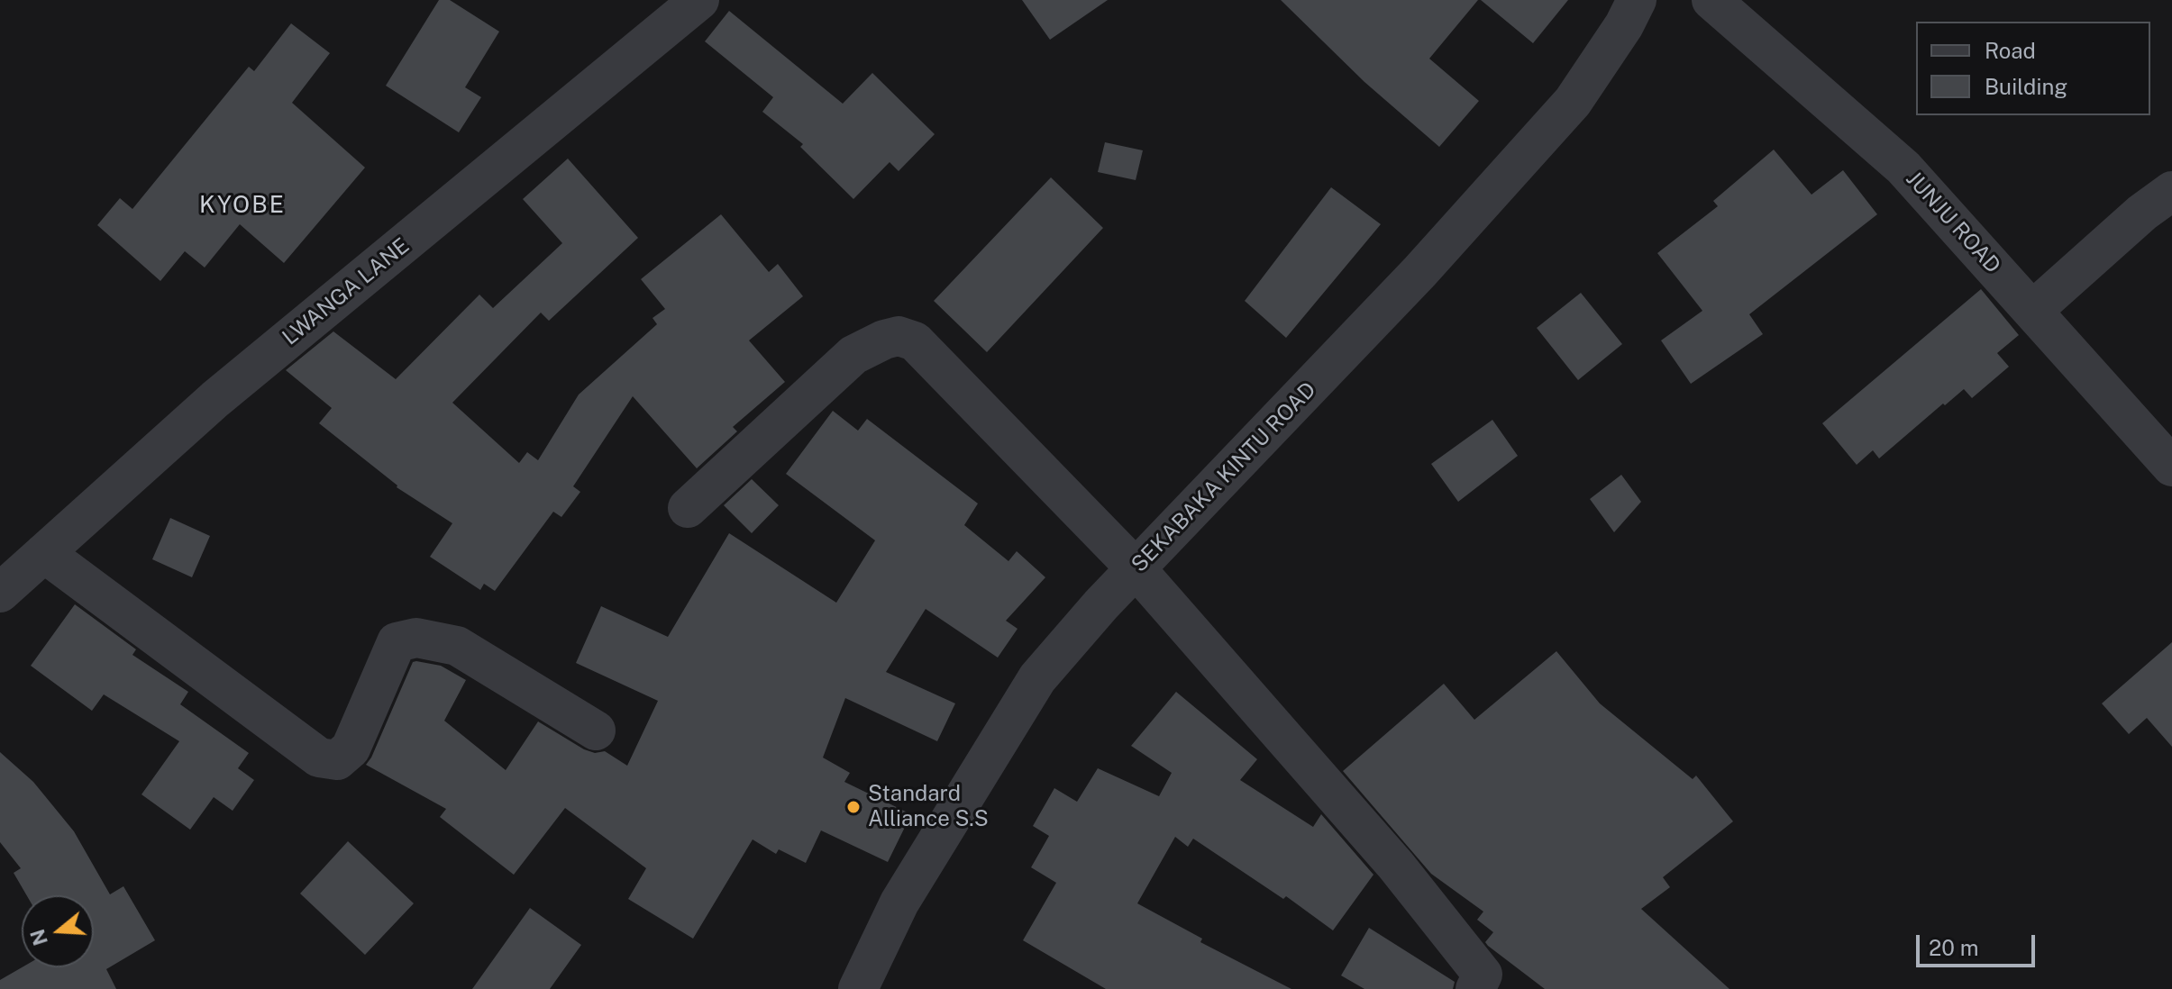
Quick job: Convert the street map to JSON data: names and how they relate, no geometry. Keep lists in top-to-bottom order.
{
  "streets": {
    "street": ["JUNJU ROAD", "LWANGA LANE", "SEKABAKA KINTU ROAD"]
  },
  "districts": ["KYOBE"],
  "places": ["Standard Alliance S.S"],
  "legend": ["Road", "Building"],
  "scale_bar": "20 m",
  "north": "left"
}
